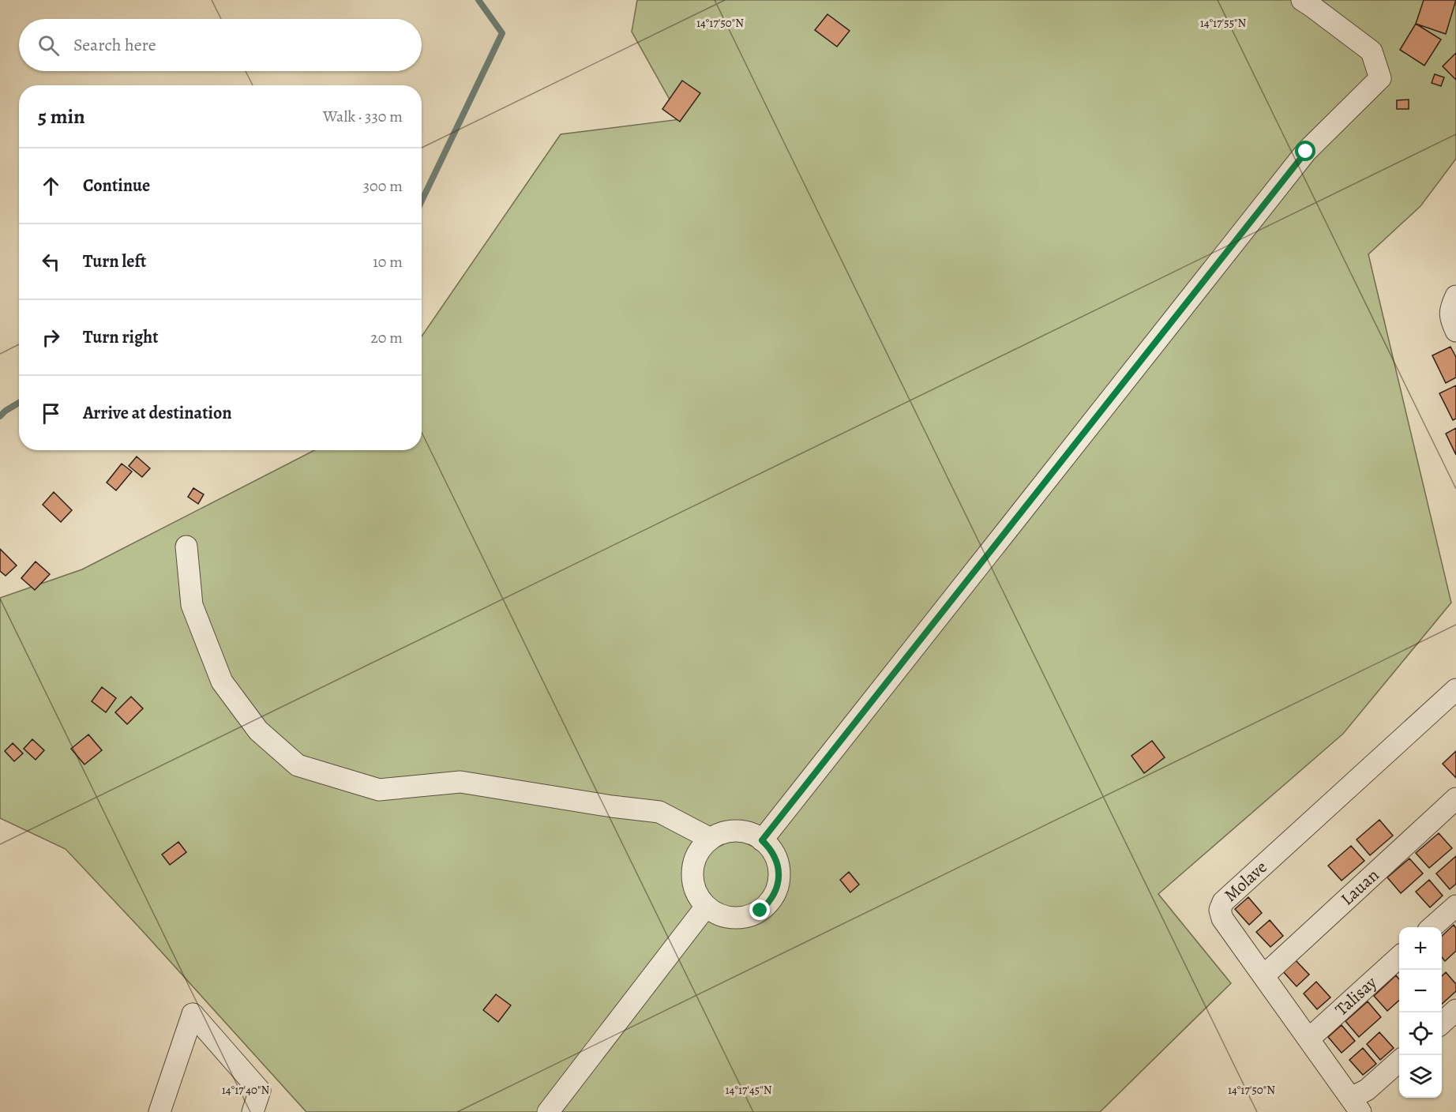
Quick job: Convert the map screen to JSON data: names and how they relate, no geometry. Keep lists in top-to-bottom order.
{
  "streets": {
    "street": ["Molave", "Lauan", "Talisay"]
  },
  "crossings": [
    ["Molave", "Lauan"],
    ["Molave", "Talisay"]
  ],
  "page": {
    "search": "Search here",
    "heading": ["5 min", "Walk · 330 m"],
    "list": [
      ["Continue", "300 m"],
      ["Turn left", "10 m"],
      ["Turn right", "20 m"],
      "Arrive at destination"
    ],
    "map_buttons": ["+", "−"]
  },
  "coordinates": [
    "14°17'50\"N",
    "14°17'55\"N",
    "14°17'40\"N",
    "14°17'45\"N"
  ]
}
